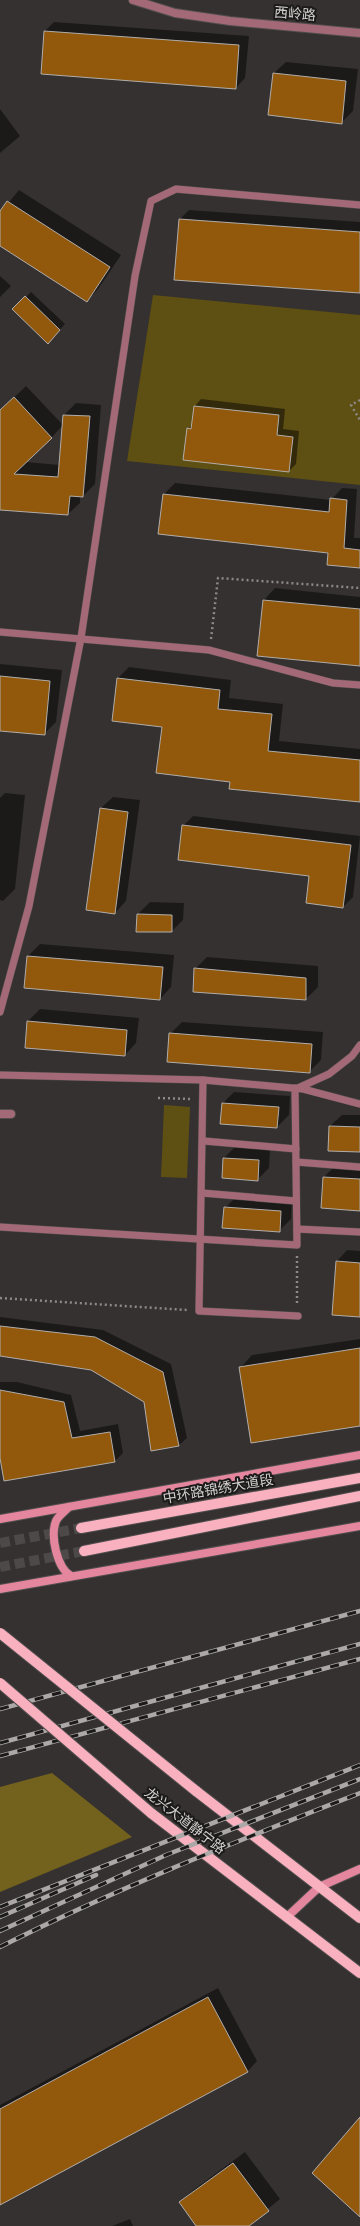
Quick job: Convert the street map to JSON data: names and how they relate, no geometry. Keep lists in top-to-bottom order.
{
  "streets": {
    "main road": ["中环路锦绣大道段", "龙兴大道静宁路"],
    "street": ["西岭路"]
  }
}
